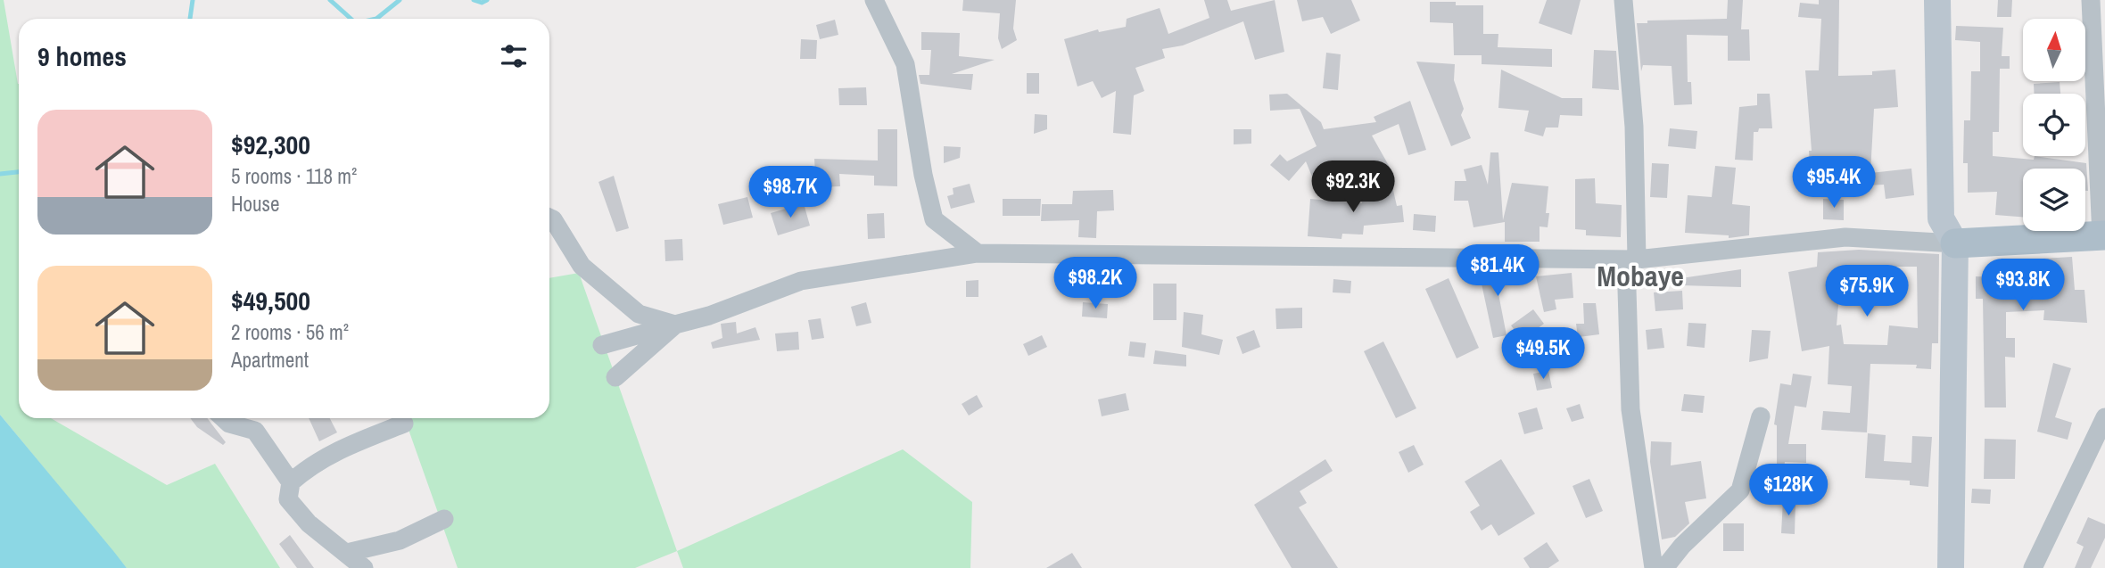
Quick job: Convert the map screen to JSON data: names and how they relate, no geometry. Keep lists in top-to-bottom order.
{
  "districts": ["Mobaye"],
  "north": "top",
  "page": {
    "heading": "9 homes",
    "list": [
      {
        "name": "$92,300",
        "note": "5 rooms · 118 m² · House"
      },
      {
        "name": "$49,500",
        "note": "2 rooms · 56 m² · Apartment"
      }
    ],
    "price": [
      "$95.4K",
      "$92.3K",
      "$98.7K",
      "$81.4K",
      "$98.2K",
      "$93.8K",
      "$75.9K",
      "$49.5K",
      "$128K"
    ]
  }
}
